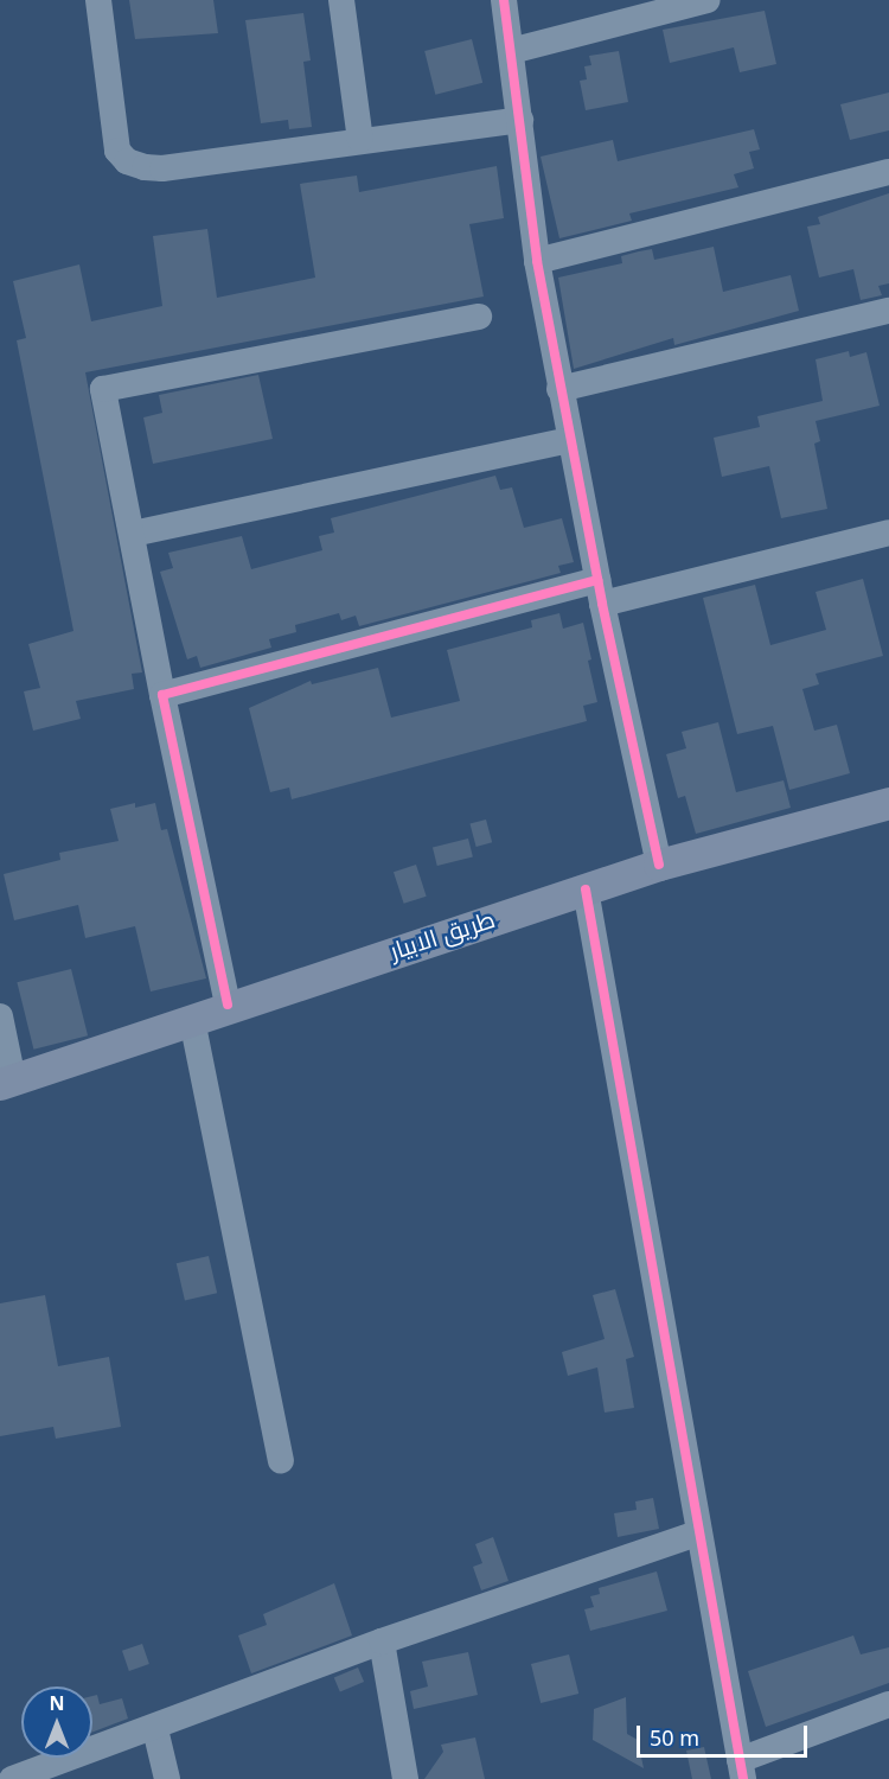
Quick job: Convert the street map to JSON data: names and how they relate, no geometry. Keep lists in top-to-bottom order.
{
  "streets": {
    "main road": ["طريق الابيار"]
  },
  "scale_bar": "50 m",
  "north": "top"
}
